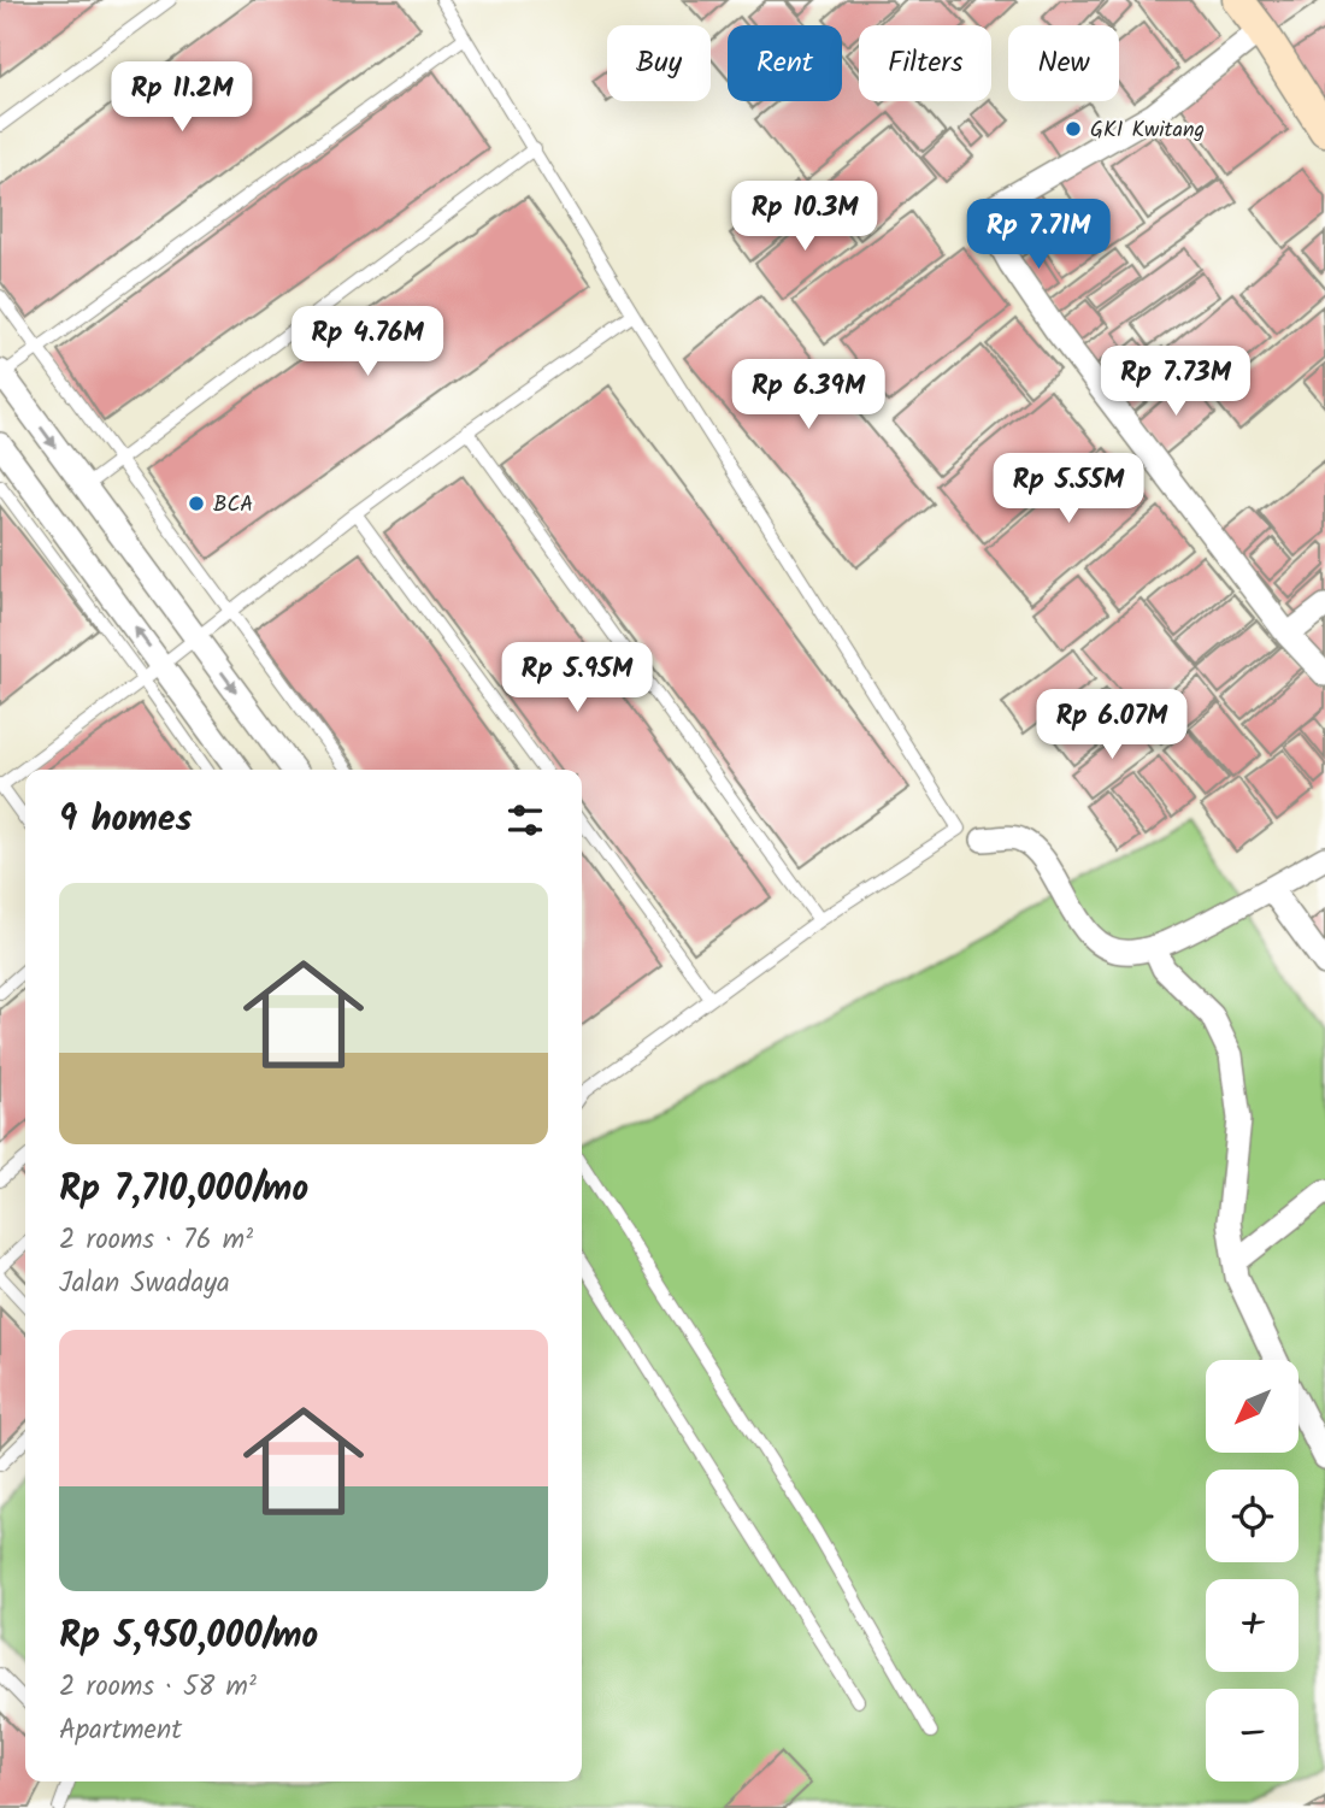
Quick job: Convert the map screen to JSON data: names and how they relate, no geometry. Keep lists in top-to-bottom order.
{
  "places": ["GKI Kwitang", "BCA"],
  "north": "bottom left",
  "page": {
    "chip": [
      "Buy",
      "Rent",
      "Filters",
      "New"
    ],
    "price": [
      "Rp 11.2M",
      "Rp 10.3M",
      "Rp 7.71M",
      "Rp 4.76M",
      "Rp 7.73M",
      "Rp 6.39M",
      "Rp 5.55M",
      "Rp 5.95M",
      "Rp 6.07M"
    ],
    "heading": "9 homes",
    "list": [
      {
        "name": "Rp 7,710,000/mo",
        "note": "2 rooms · 76 m² · Jalan Swadaya"
      },
      {
        "name": "Rp 5,950,000/mo",
        "note": "2 rooms · 58 m² · Apartment"
      }
    ],
    "map_buttons": ["+", "−"]
  }
}
